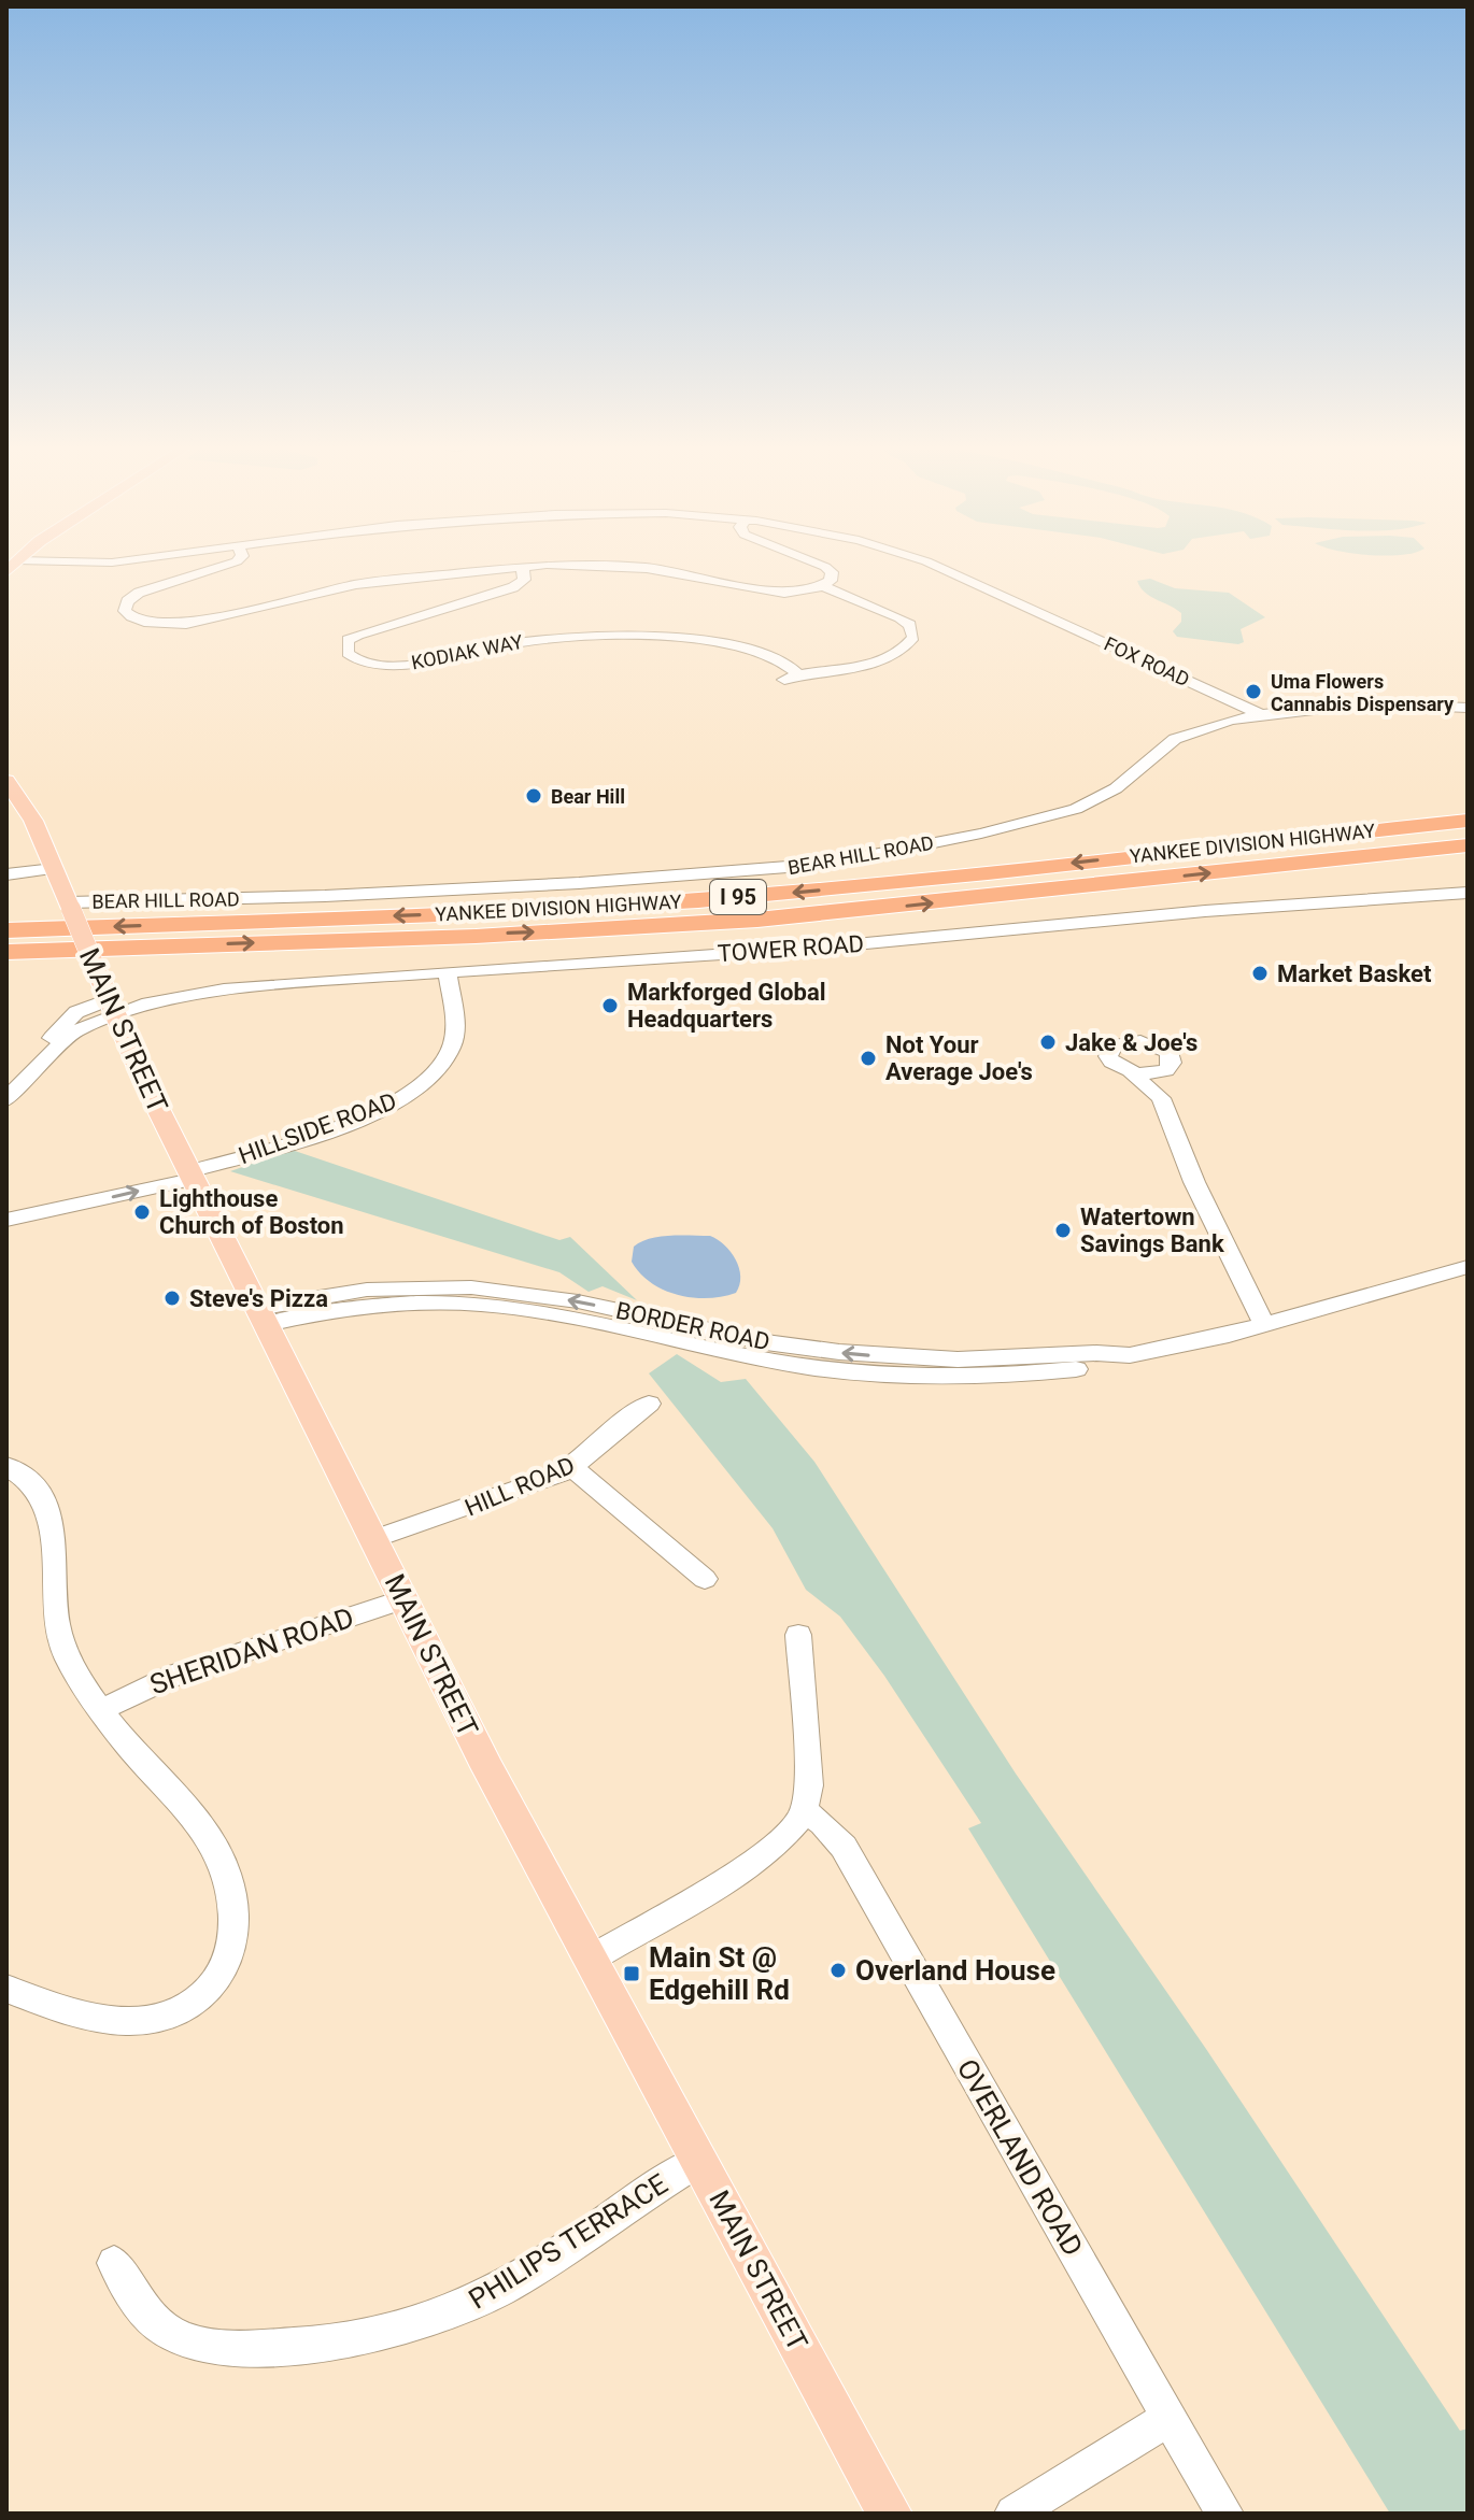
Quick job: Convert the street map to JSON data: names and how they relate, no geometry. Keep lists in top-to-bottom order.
{
  "streets": {
    "highway": ["YANKEE DIVISION HIGHWAY", "I 95"],
    "main road": ["MAIN STREET"],
    "street": [
      "KODIAK WAY",
      "FOX ROAD",
      "BEAR HILL ROAD",
      "TOWER ROAD",
      "HILLSIDE ROAD",
      "BORDER ROAD",
      "HILL ROAD",
      "SHERIDAN ROAD",
      "OVERLAND ROAD",
      "PHILIPS TERRACE"
    ]
  },
  "crossings": [
    ["FOX ROAD", "BEAR HILL ROAD"],
    ["BEAR HILL ROAD", "MAIN STREET"],
    ["TOWER ROAD", "MAIN STREET"],
    ["TOWER ROAD", "HILLSIDE ROAD"],
    ["MAIN STREET", "HILLSIDE ROAD"],
    ["MAIN STREET", "BORDER ROAD"],
    ["MAIN STREET", "HILL ROAD"],
    ["MAIN STREET", "SHERIDAN ROAD"],
    ["MAIN STREET", "PHILIPS TERRACE"]
  ],
  "places": {
    "other": [
      "Uma Flowers Cannabis Dispensary",
      "Bear Hill",
      "Market Basket",
      "Markforged Global Headquarters",
      "Jake & Joe's",
      "Not Your Average Joe's",
      "Lighthouse Church of Boston",
      "Watertown Savings Bank",
      "Steve's Pizza",
      "Overland House"
    ],
    "transit": ["Main St @ Edgehill Rd"]
  }
}
